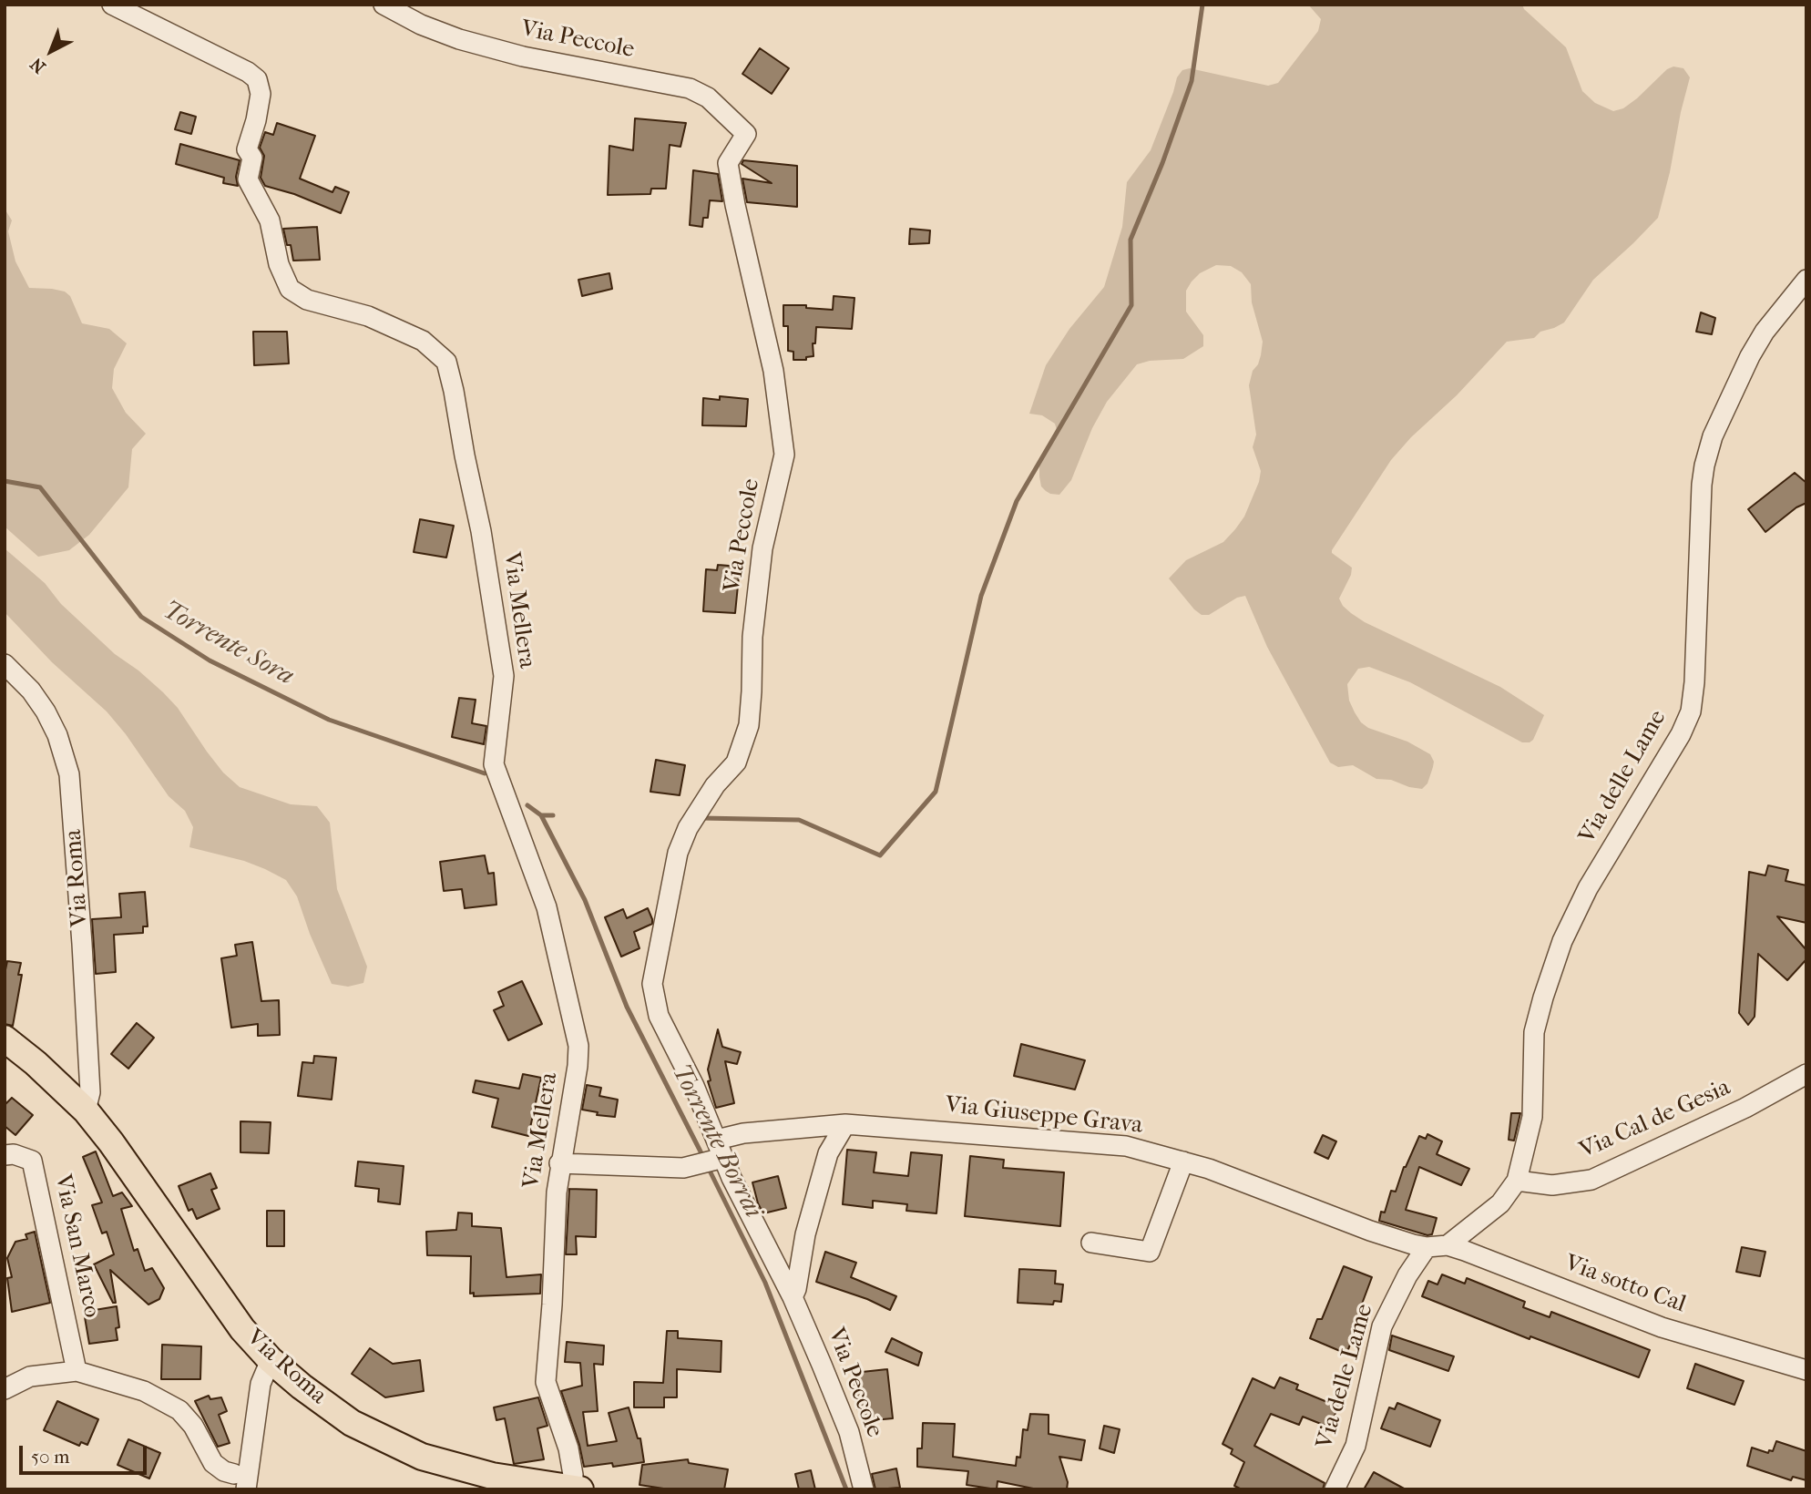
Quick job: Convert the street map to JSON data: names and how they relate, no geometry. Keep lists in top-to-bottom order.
{
  "streets": {
    "main road": ["Via Roma"],
    "street": [
      "Via Peccole",
      "Via Mellera",
      "Via delle Lame",
      "Via Giuseppe Grava",
      "Via Cal de Gesia",
      "Via San Marco",
      "Via sotto Cal"
    ]
  },
  "crossings": [
    ["Via Peccole", "Via Giuseppe Grava"],
    ["Via Mellera", "Via Roma"],
    ["Via Mellera", "Via Giuseppe Grava"],
    ["Via delle Lame", "Via Giuseppe Grava"],
    ["Via delle Lame", "Via Cal de Gesia"],
    ["Via delle Lame", "Via sotto Cal"],
    ["Via Giuseppe Grava", "Via sotto Cal"]
  ],
  "water": ["Torrente Sora", "Torrente Borrai"],
  "scale_bar": "50 m",
  "north": "bottom left"
}
